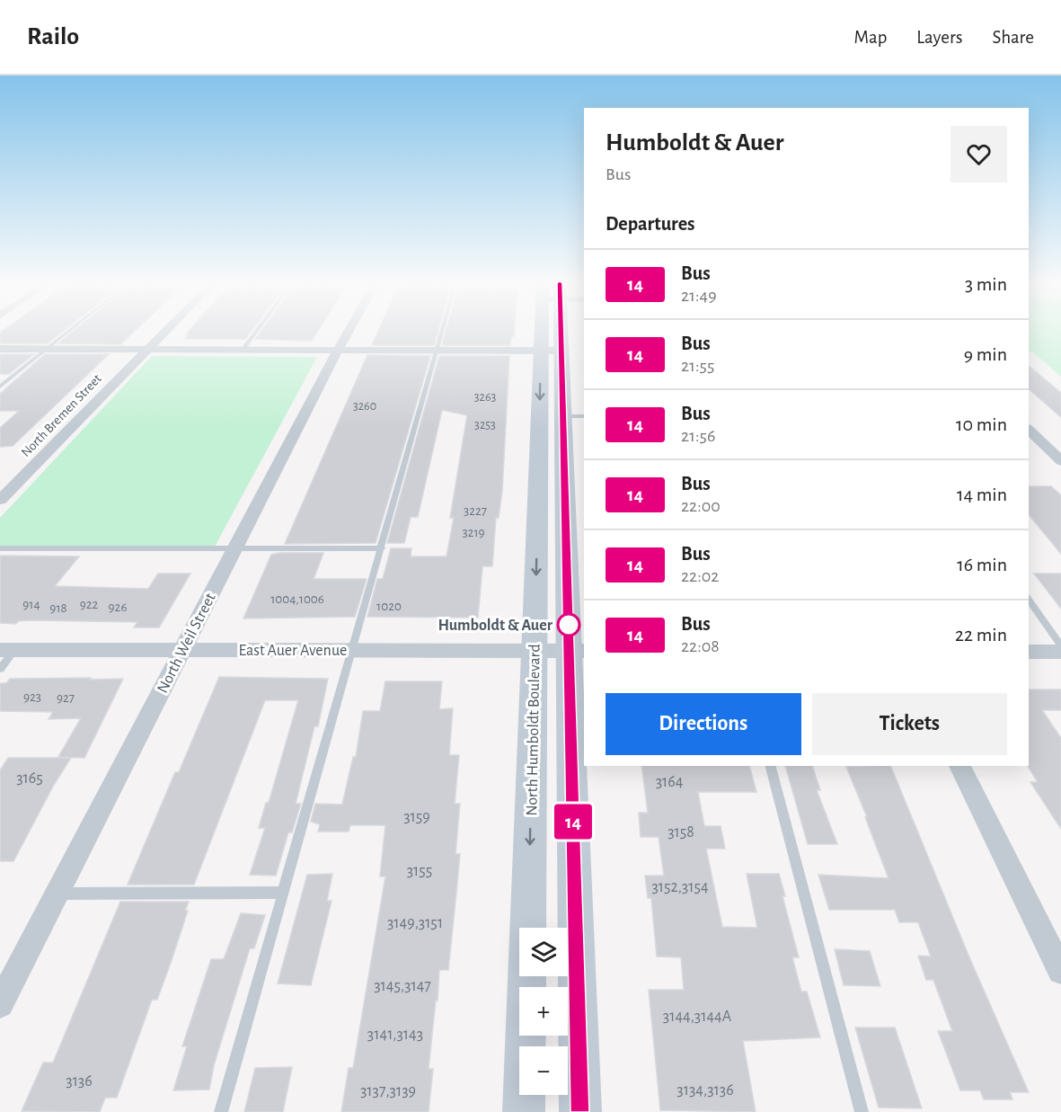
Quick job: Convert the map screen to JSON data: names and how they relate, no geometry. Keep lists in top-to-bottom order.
{
  "streets": {
    "main road": ["North Humboldt Boulevard"],
    "street": ["North Bremen Street", "North Weil Street", "East Auer Avenue"]
  },
  "crossings": [
    ["North Weil Street", "East Auer Avenue"],
    ["East Auer Avenue", "North Humboldt Boulevard"]
  ],
  "places": ["Humboldt & Auer"],
  "lines": ["bus line 14"],
  "house_numbers": [
    "3263",
    "3260",
    "3253",
    "3227",
    "3219",
    "1004,1006",
    "914",
    "922",
    "1020",
    "926",
    "918",
    "923",
    "927",
    "3165",
    "3164",
    "3159",
    "3158",
    "3155",
    "3152,3154",
    "3149,3151",
    "3145,3147",
    "3144,3144A",
    "3141,3143",
    "3136",
    "3134,3136",
    "3137,3139"
  ],
  "page": {
    "header": "Railo",
    "nav": ["Map", "Layers", "Share"],
    "on_map": "14",
    "heading": [
      ["Humboldt & Auer", "Bus"],
      "Departures"
    ],
    "list": [
      {
        "mark": "14",
        "name": "Bus",
        "note": "21:49",
        "value": "3 min"
      },
      {
        "mark": "14",
        "name": "Bus",
        "note": "21:55",
        "value": "9 min"
      },
      {
        "mark": "14",
        "name": "Bus",
        "note": "21:56",
        "value": "10 min"
      },
      {
        "mark": "14",
        "name": "Bus",
        "note": "22:00",
        "value": "14 min"
      },
      {
        "mark": "14",
        "name": "Bus",
        "note": "22:02",
        "value": "16 min"
      },
      {
        "mark": "14",
        "name": "Bus",
        "note": "22:08",
        "value": "22 min"
      }
    ],
    "buttons": ["Directions", "Tickets"],
    "map_buttons": ["+", "−"]
  }
}
